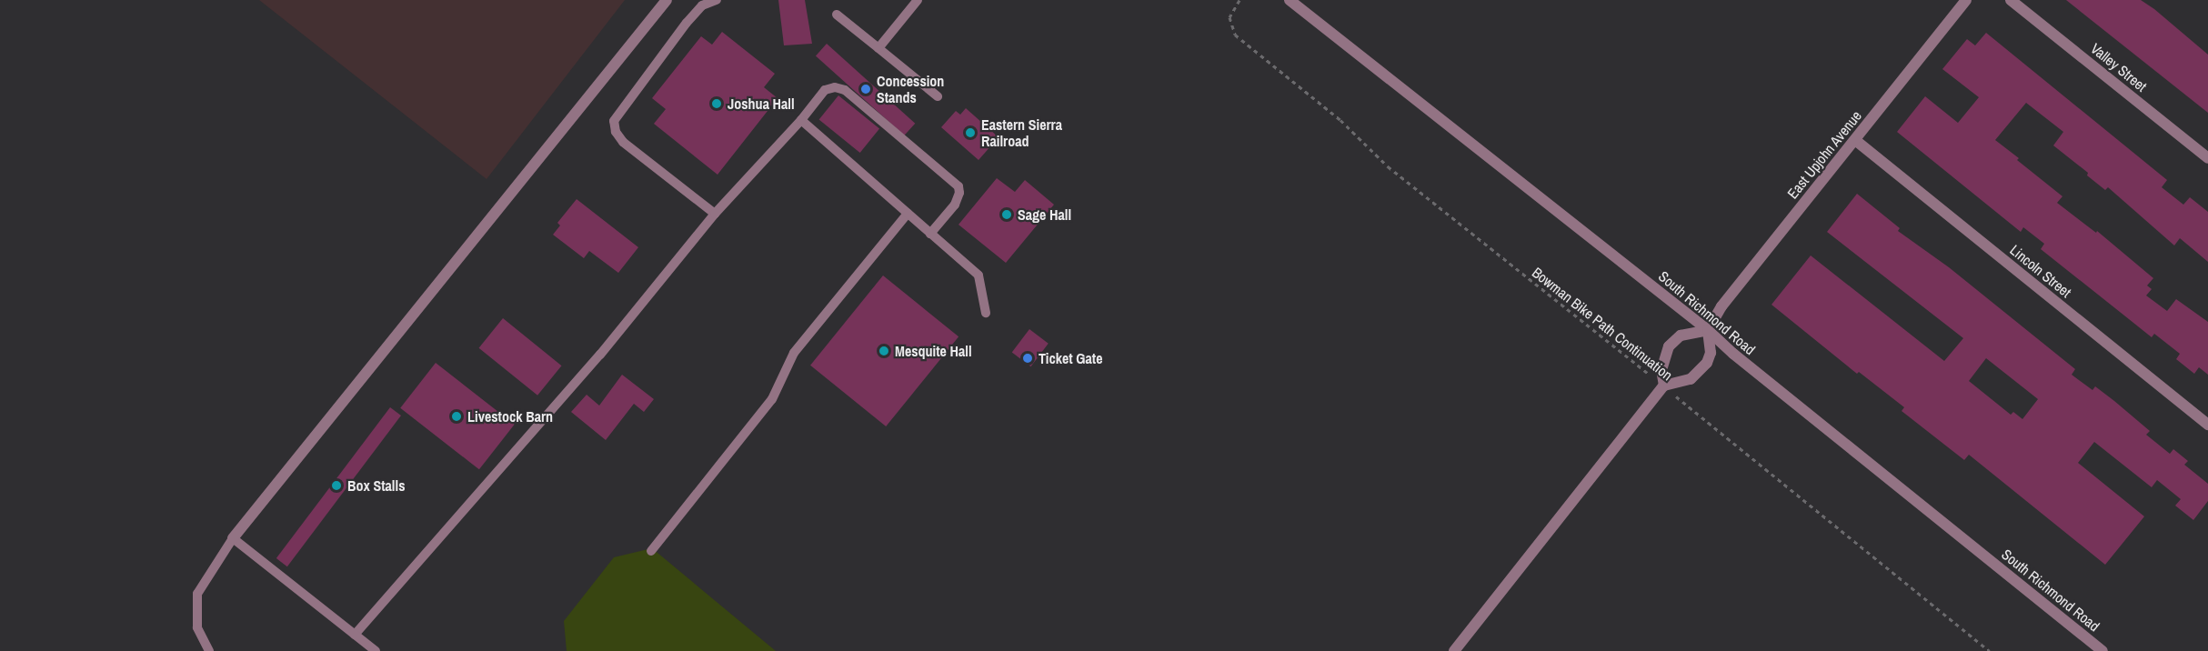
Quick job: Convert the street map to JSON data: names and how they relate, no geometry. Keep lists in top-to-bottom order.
{
  "streets": {
    "street": [
      "Valley Street",
      "East Upjohn Avenue",
      "Lincoln Street",
      "South Richmond Road"
    ],
    "path": ["Bowman Bike Path Continuation"]
  },
  "crossings": [
    ["East Upjohn Avenue", "Lincoln Street"],
    ["East Upjohn Avenue", "South Richmond Road"]
  ],
  "places": [
    "Concession Stands",
    "Joshua Hall",
    "Eastern Sierra Railroad",
    "Sage Hall",
    "Mesquite Hall",
    "Ticket Gate",
    "Livestock Barn",
    "Box Stalls"
  ]
}
